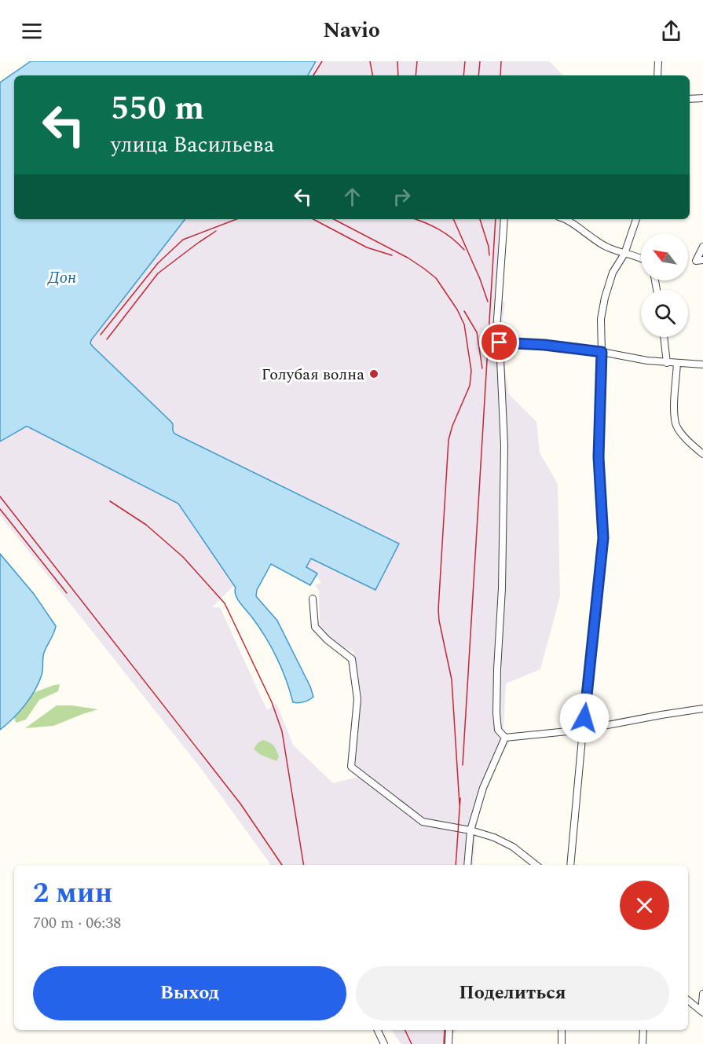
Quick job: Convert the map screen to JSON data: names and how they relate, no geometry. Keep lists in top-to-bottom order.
{
  "water": ["Дон"],
  "places": ["Голубая волна"],
  "north": "top left",
  "page": {
    "header": "Navio",
    "turn": ["550 m", "улица Васильева"],
    "heading": ["2 мин", "700 m · 06:38"],
    "buttons": ["Выход", "Поделиться"]
  }
}
